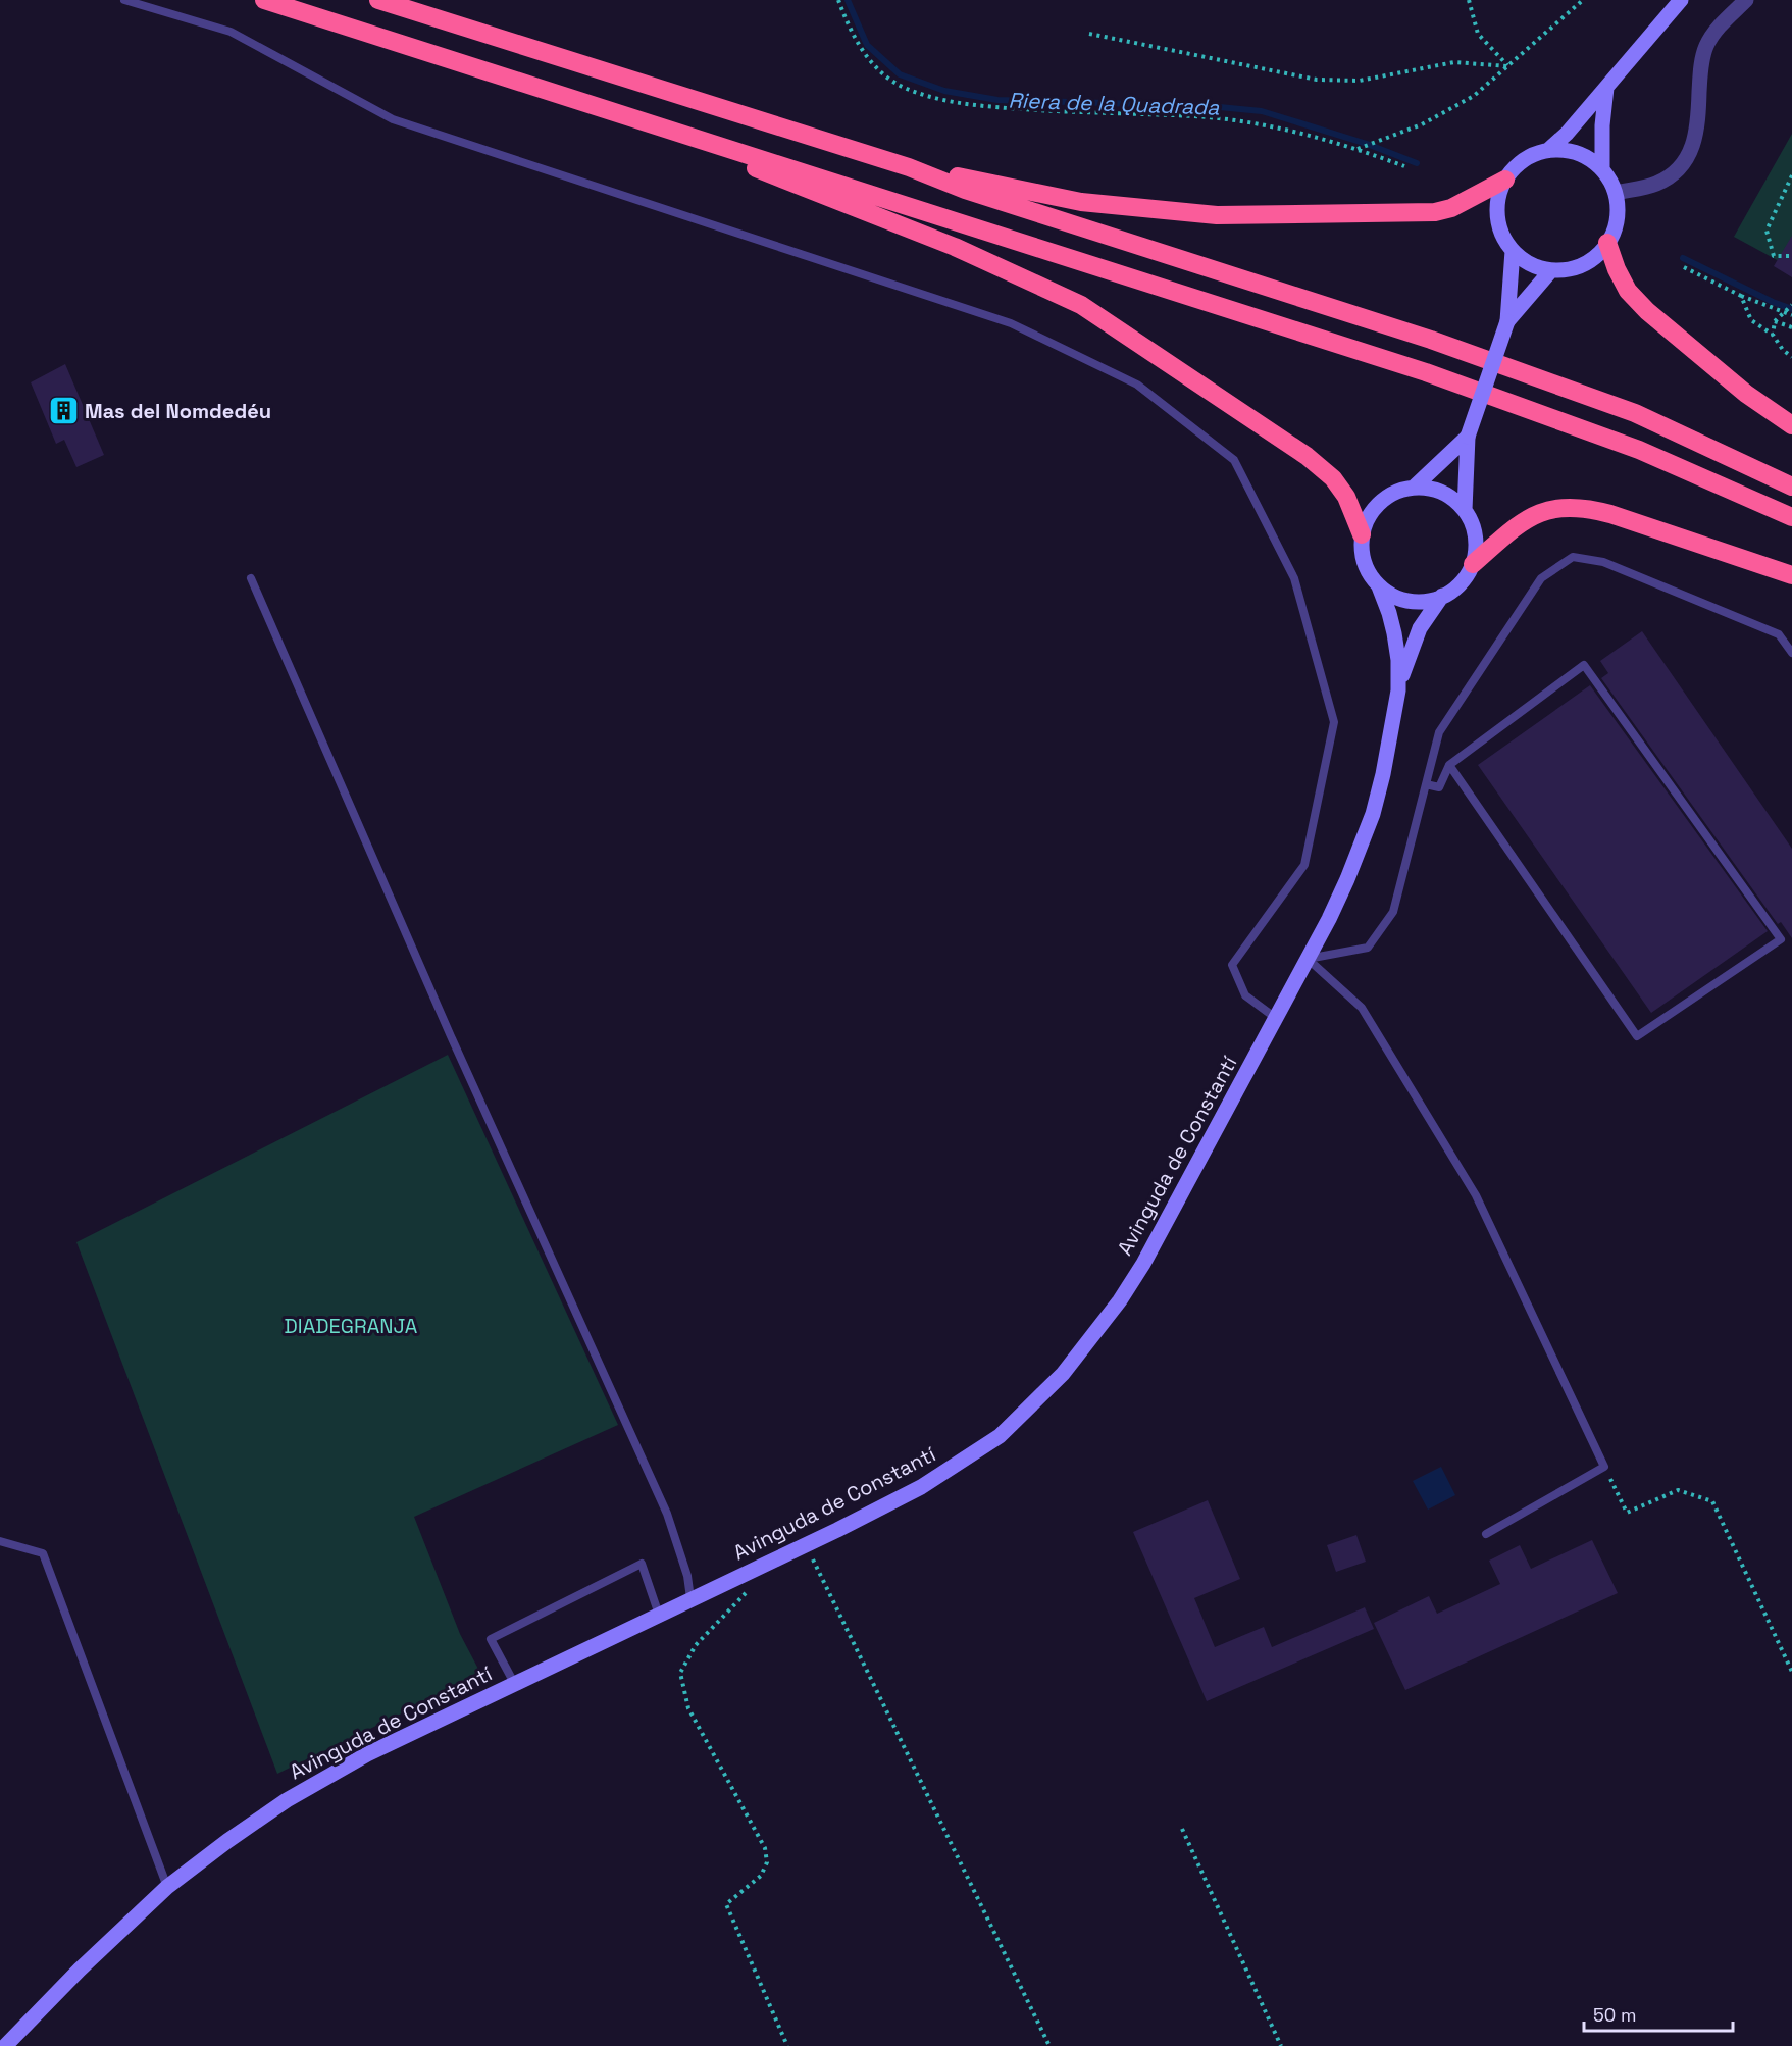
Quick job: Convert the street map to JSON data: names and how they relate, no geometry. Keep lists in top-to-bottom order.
{
  "streets": {
    "main road": ["Avinguda de Constantí"]
  },
  "water": ["Riera de la Quadrada"],
  "parks": ["DIADEGRANJA"],
  "places": {
    "building": ["Mas del Nomdedéu"]
  },
  "scale_bar": "50 m"
}
